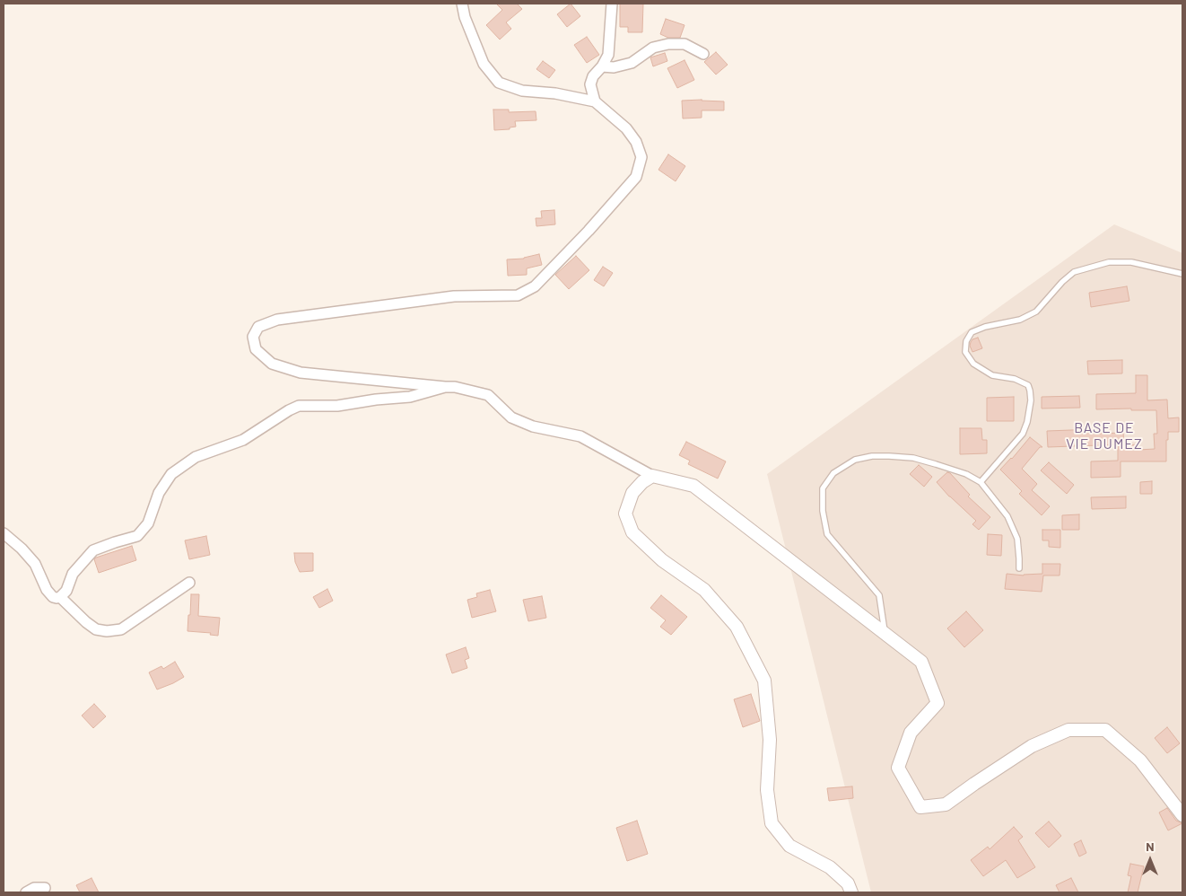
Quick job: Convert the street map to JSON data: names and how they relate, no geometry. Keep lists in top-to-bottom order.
{
  "districts": ["BASE DE VIE DUMEZ"],
  "north": "top"
}
